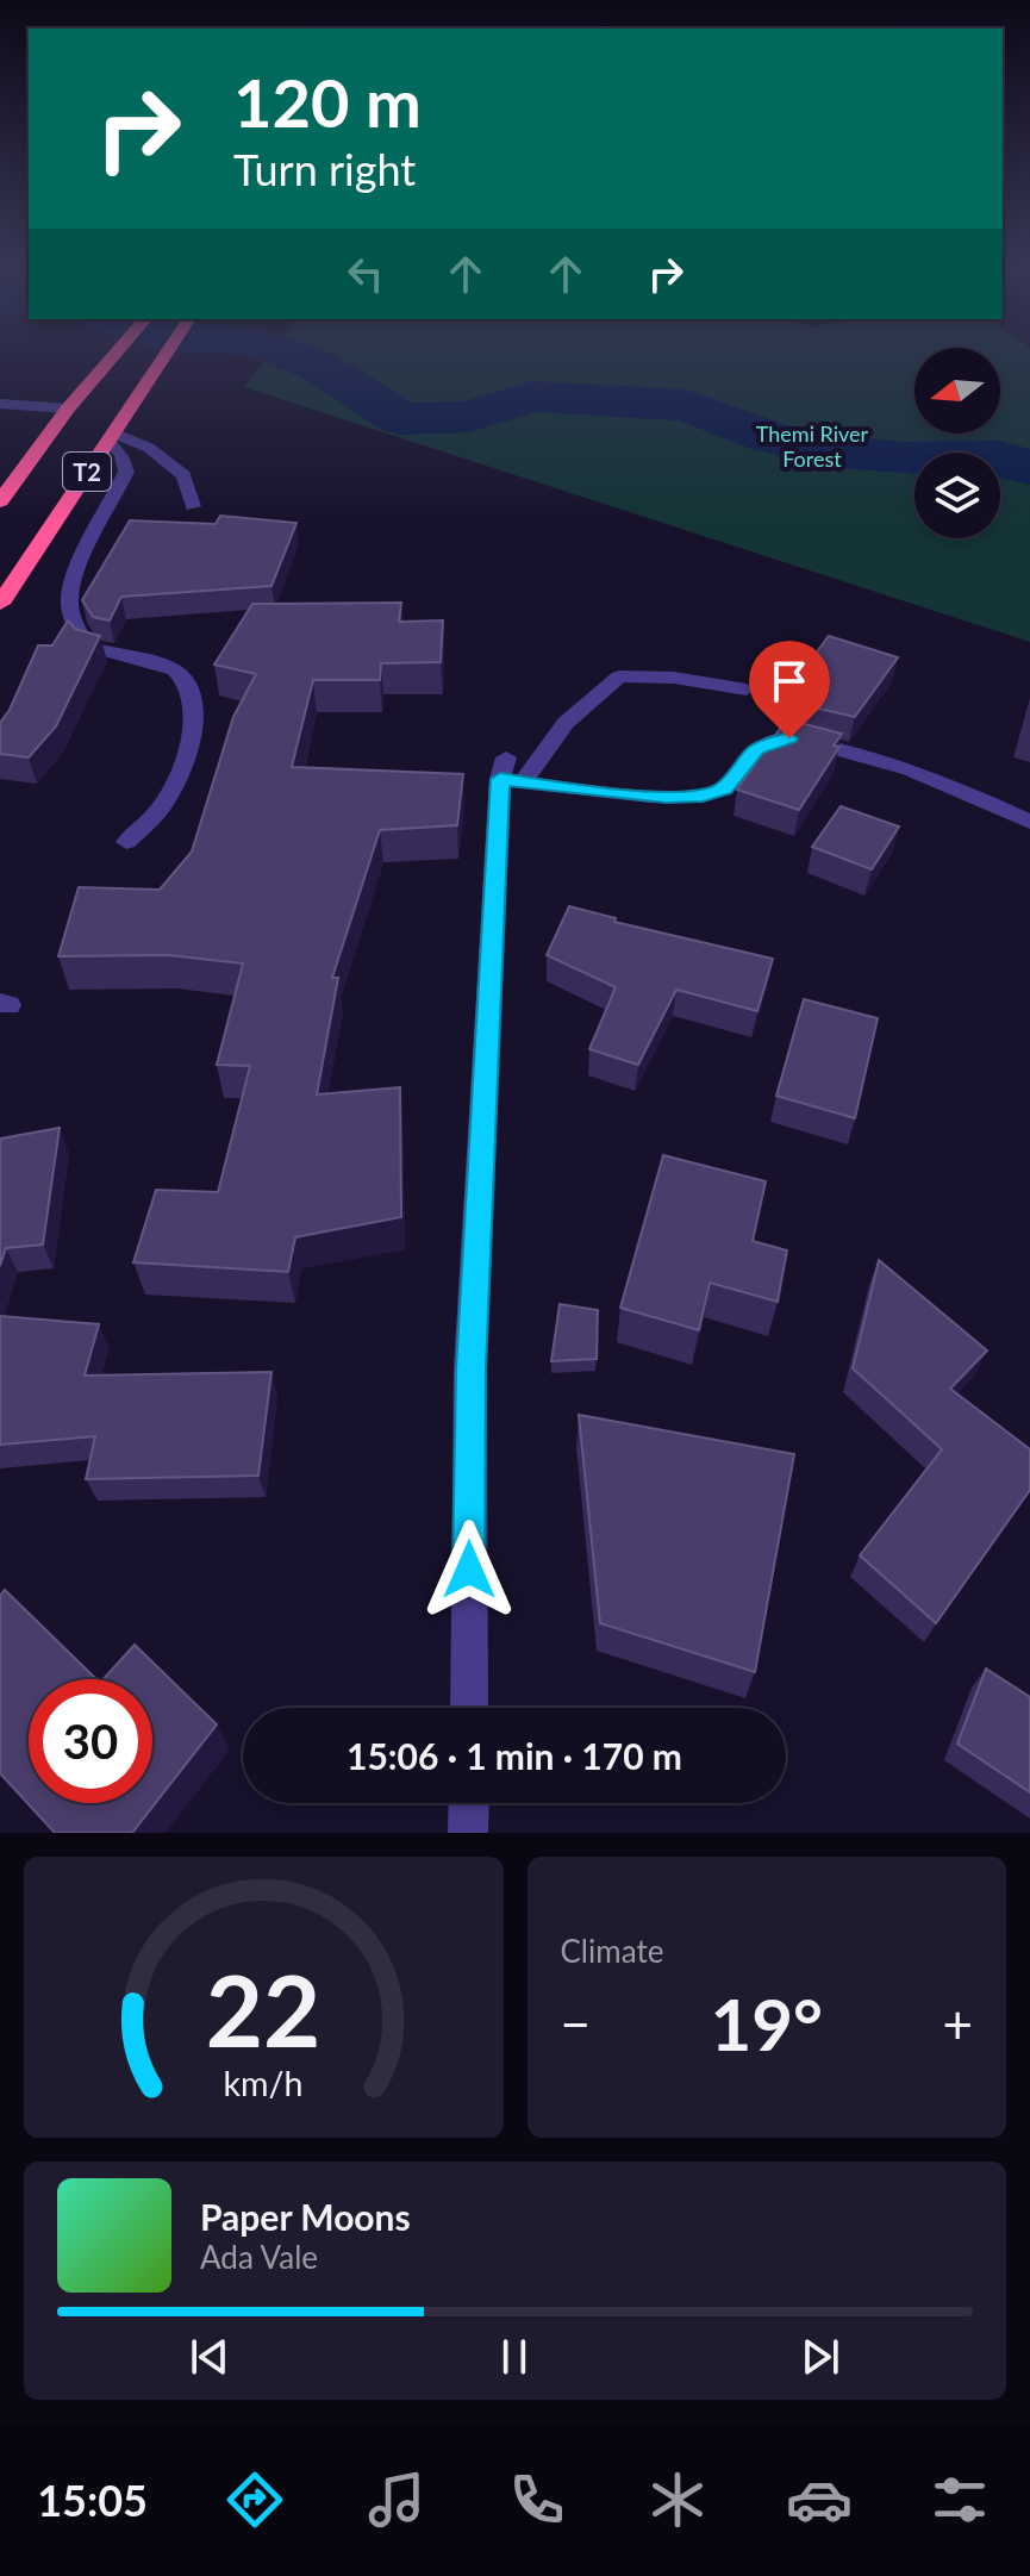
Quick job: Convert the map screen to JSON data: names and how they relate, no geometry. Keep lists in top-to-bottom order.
{
  "streets": {
    "highway": ["T2"]
  },
  "parks": ["Themi River Forest"],
  "north": "left",
  "page": {
    "turn": ["120 m", "Turn right"],
    "limit": "30",
    "trip": "15:06 · 1 min · 170 m",
    "tile": "Climate",
    "heat": ["−", "19°", "+"],
    "song": ["Paper Moons", "Ada Vale"],
    "tabs": "15:05",
    "gauge": ["22", "km/h"]
  }
}
